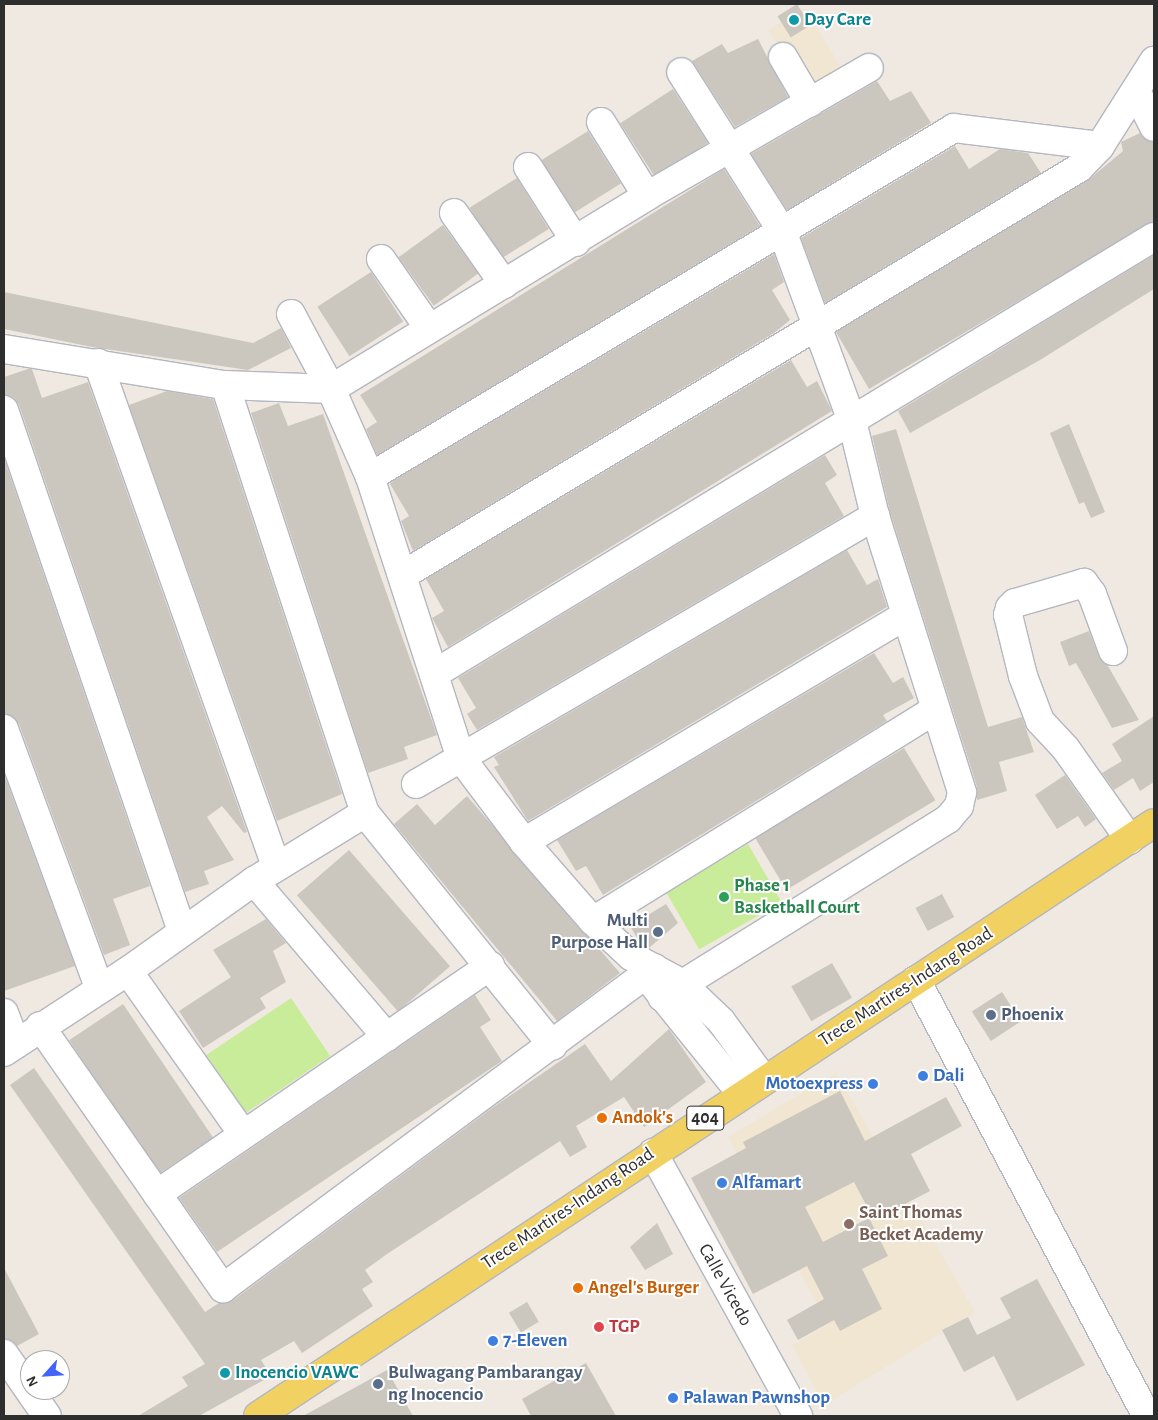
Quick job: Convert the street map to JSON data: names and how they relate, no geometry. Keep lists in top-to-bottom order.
{
  "streets": {
    "main road": ["Trece Martires-Indang Road", "404"],
    "street": ["Calle Vicedo"]
  },
  "crossings": [
    ["Trece Martires-Indang Road", "Calle Vicedo"]
  ],
  "places": [
    "Day Care",
    "Phase 1 Basketball Court",
    "Multi Purpose Hall",
    "Phoenix",
    "Dali",
    "Motoexpress",
    "Andok's",
    "Alfamart",
    "Saint Thomas Becket Academy",
    "Angel's Burger",
    "TGP",
    "7-Eleven",
    "Inocencio VAWC",
    "Bulwagang Pambarangay ng Inocencio",
    "Palawan Pawnshop"
  ],
  "north": "bottom left"
}
